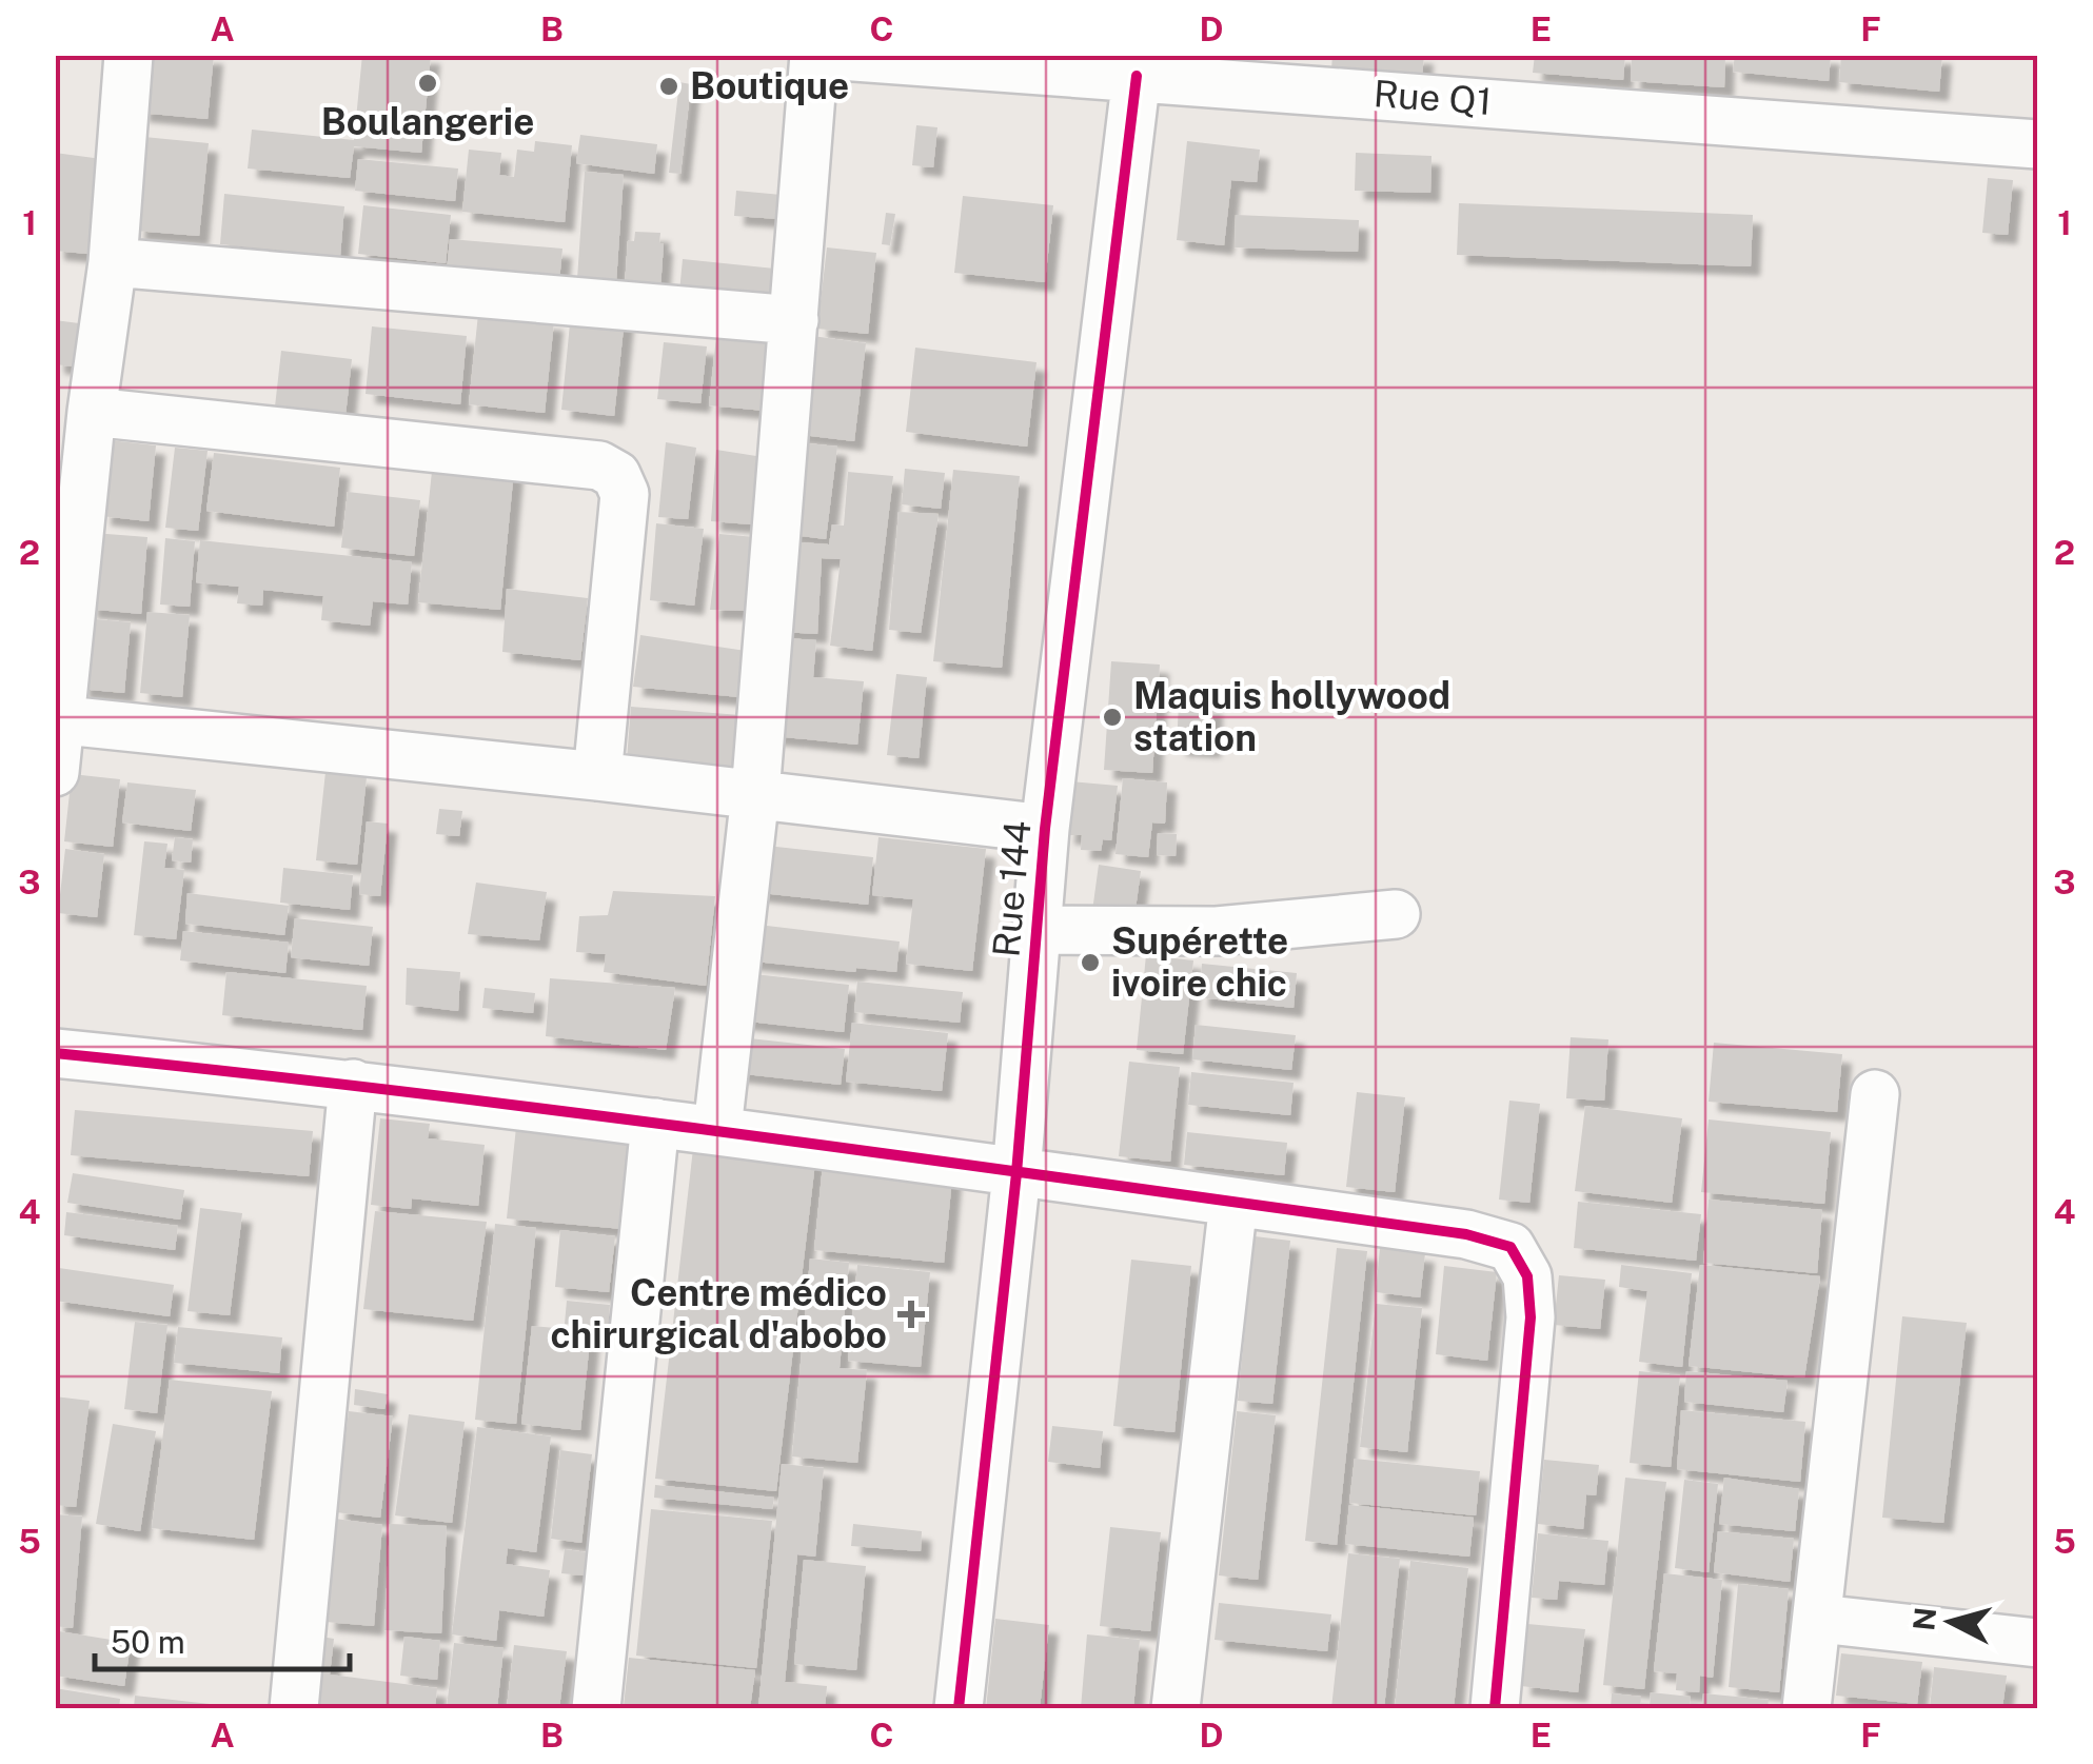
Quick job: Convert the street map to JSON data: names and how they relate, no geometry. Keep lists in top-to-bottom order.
{
  "streets": {
    "street": ["Rue Q1", "Rue 144"]
  },
  "crossings": [
    ["Rue Q1", "Rue 144"]
  ],
  "places": {
    "other": [
      "Boulangerie",
      "Boutique",
      "Maquis hollywood station",
      "Supérette ivoire chic"
    ],
    "health": ["Centre médico chirurgical d'abobo"]
  },
  "scale_bar": "50 m",
  "north": "left",
  "grid": {
    "columns": [
      "A",
      "B",
      "C",
      "D",
      "E",
      "F"
    ],
    "rows": [
      "1",
      "2",
      "3",
      "4",
      "5"
    ]
  }
}
